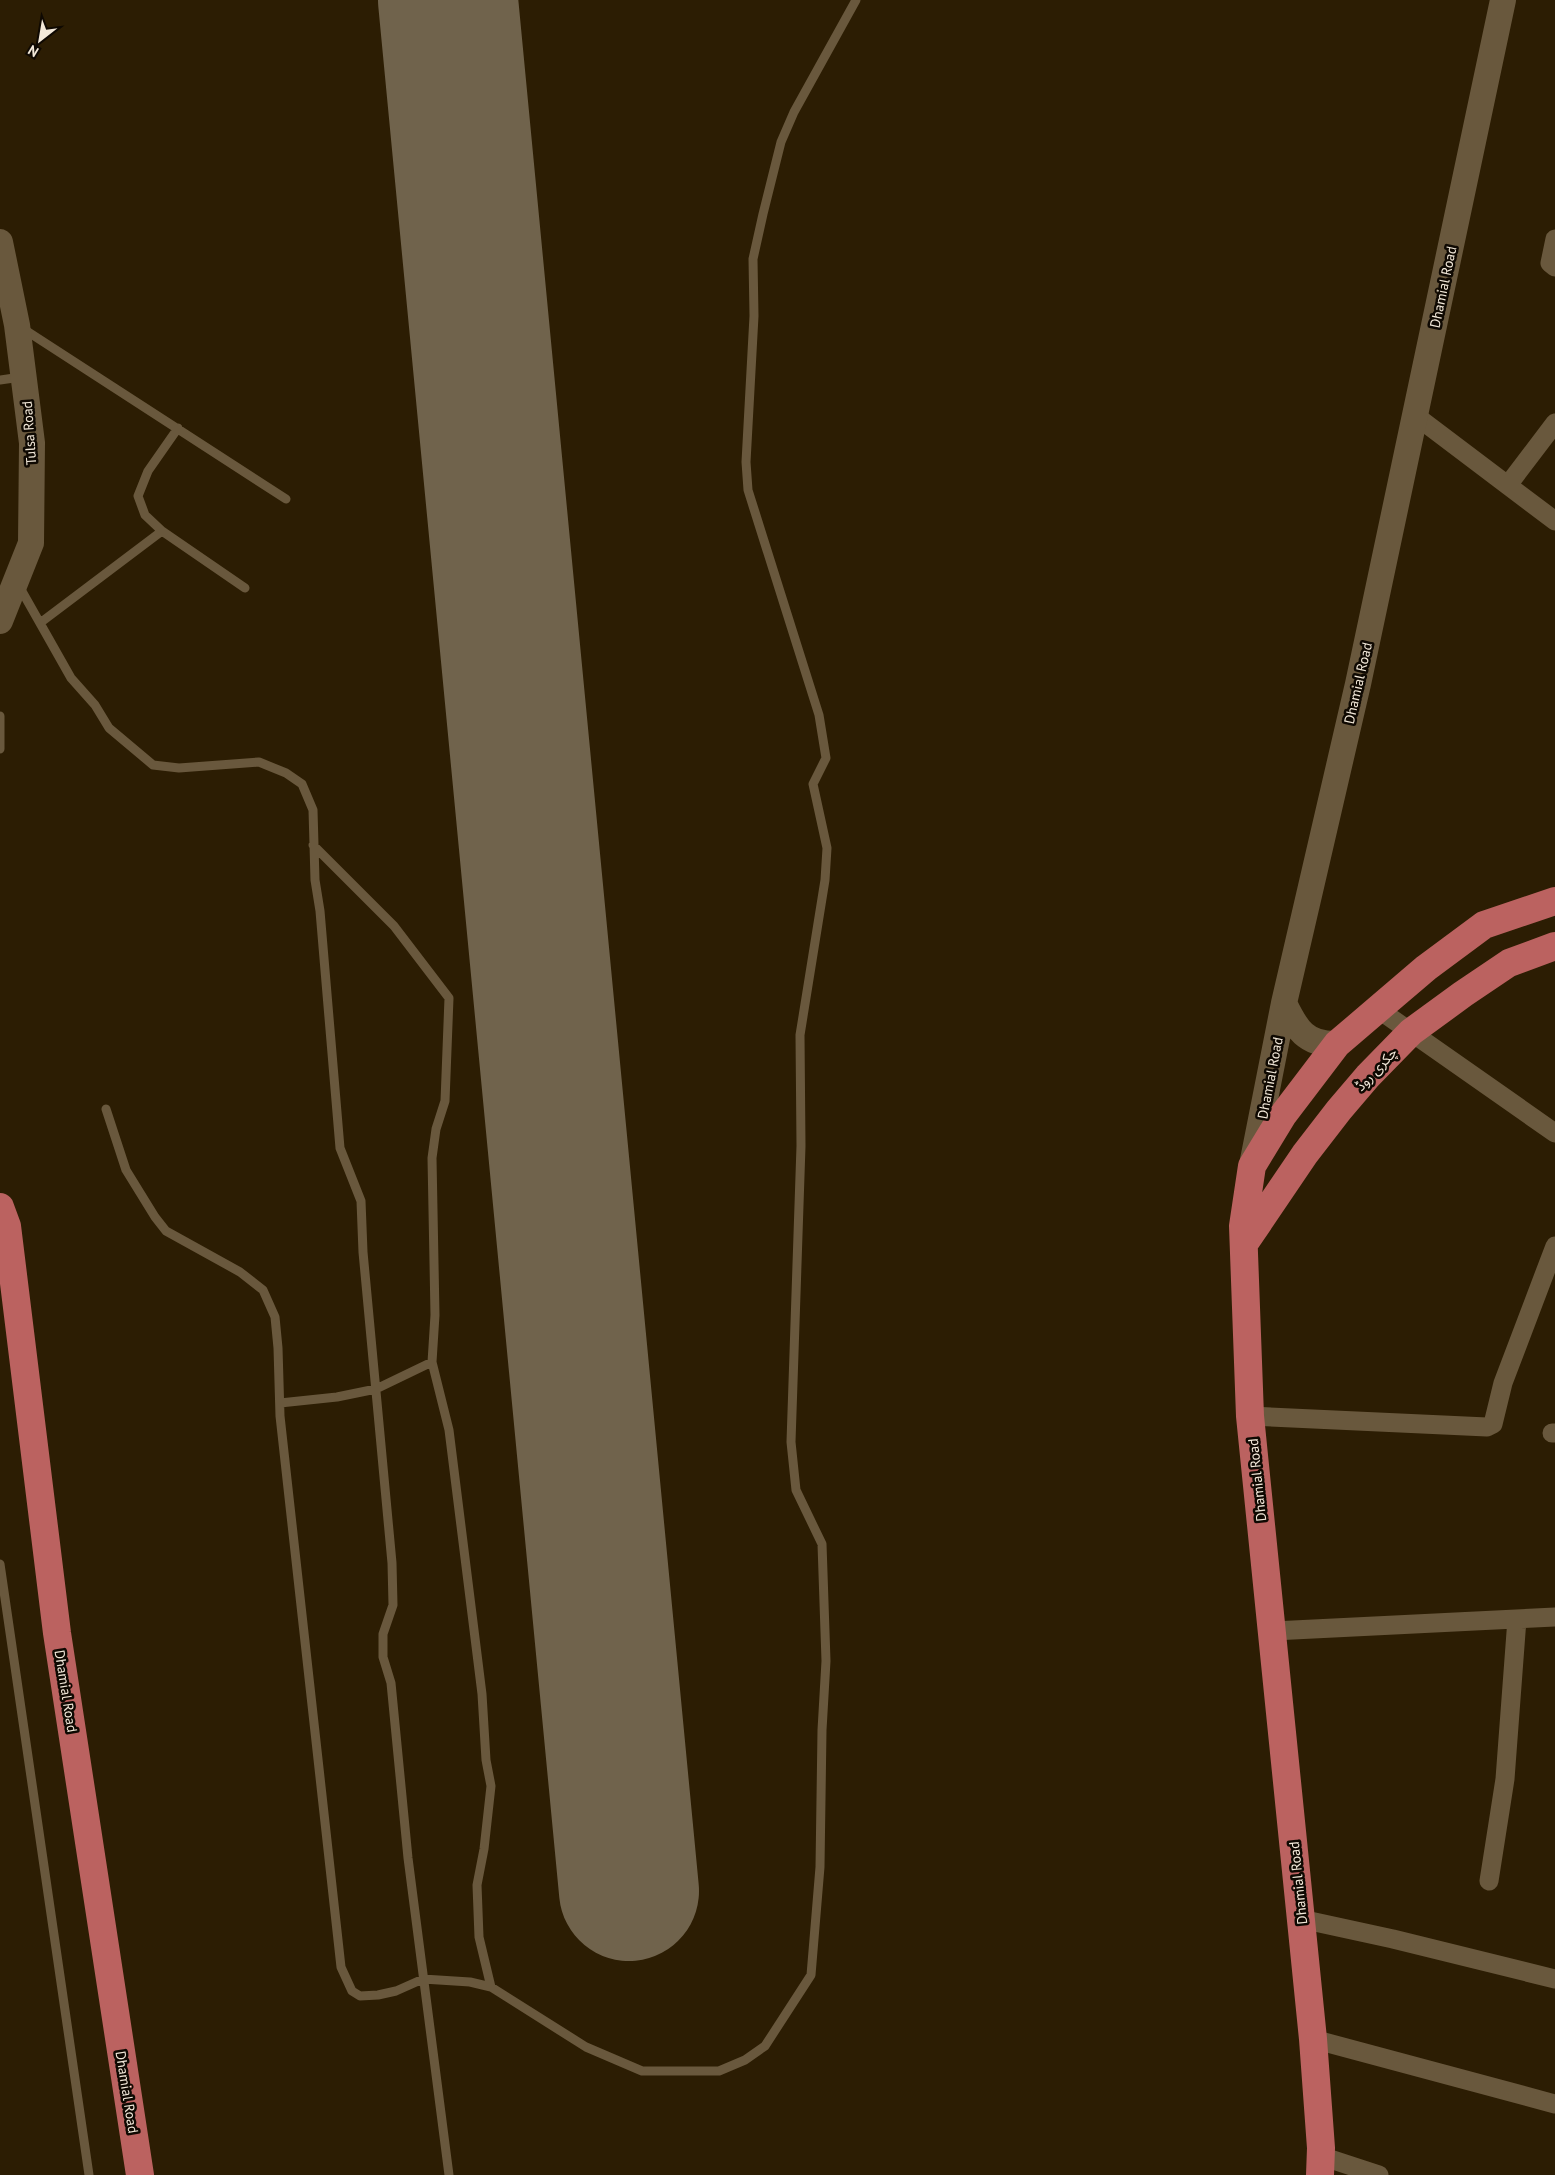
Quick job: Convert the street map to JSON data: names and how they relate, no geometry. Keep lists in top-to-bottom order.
{
  "streets": {
    "main road": ["Dhamial Road", "Tulsa Road", "چکری روڈ"]
  },
  "crossings": [
    ["Dhamial Road", "چکری روڈ"]
  ],
  "north": "bottom left"
}
